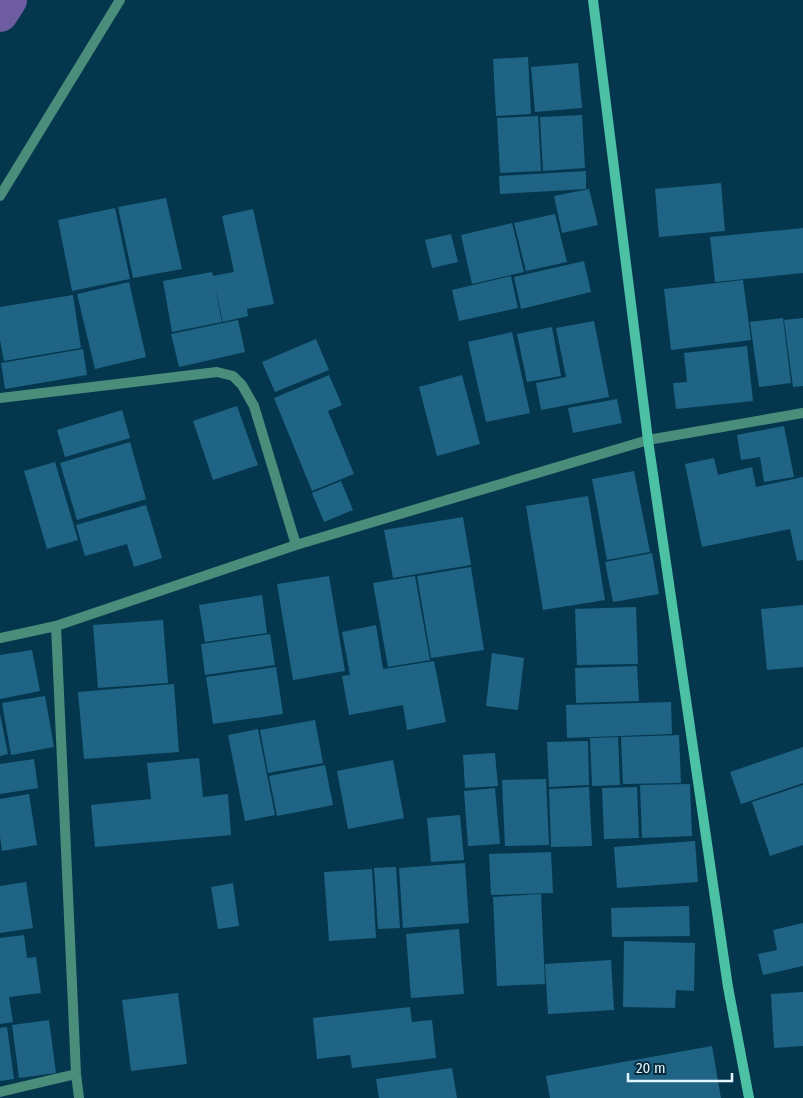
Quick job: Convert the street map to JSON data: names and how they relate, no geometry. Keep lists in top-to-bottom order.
{
  "scale_bar": "20 m"
}
